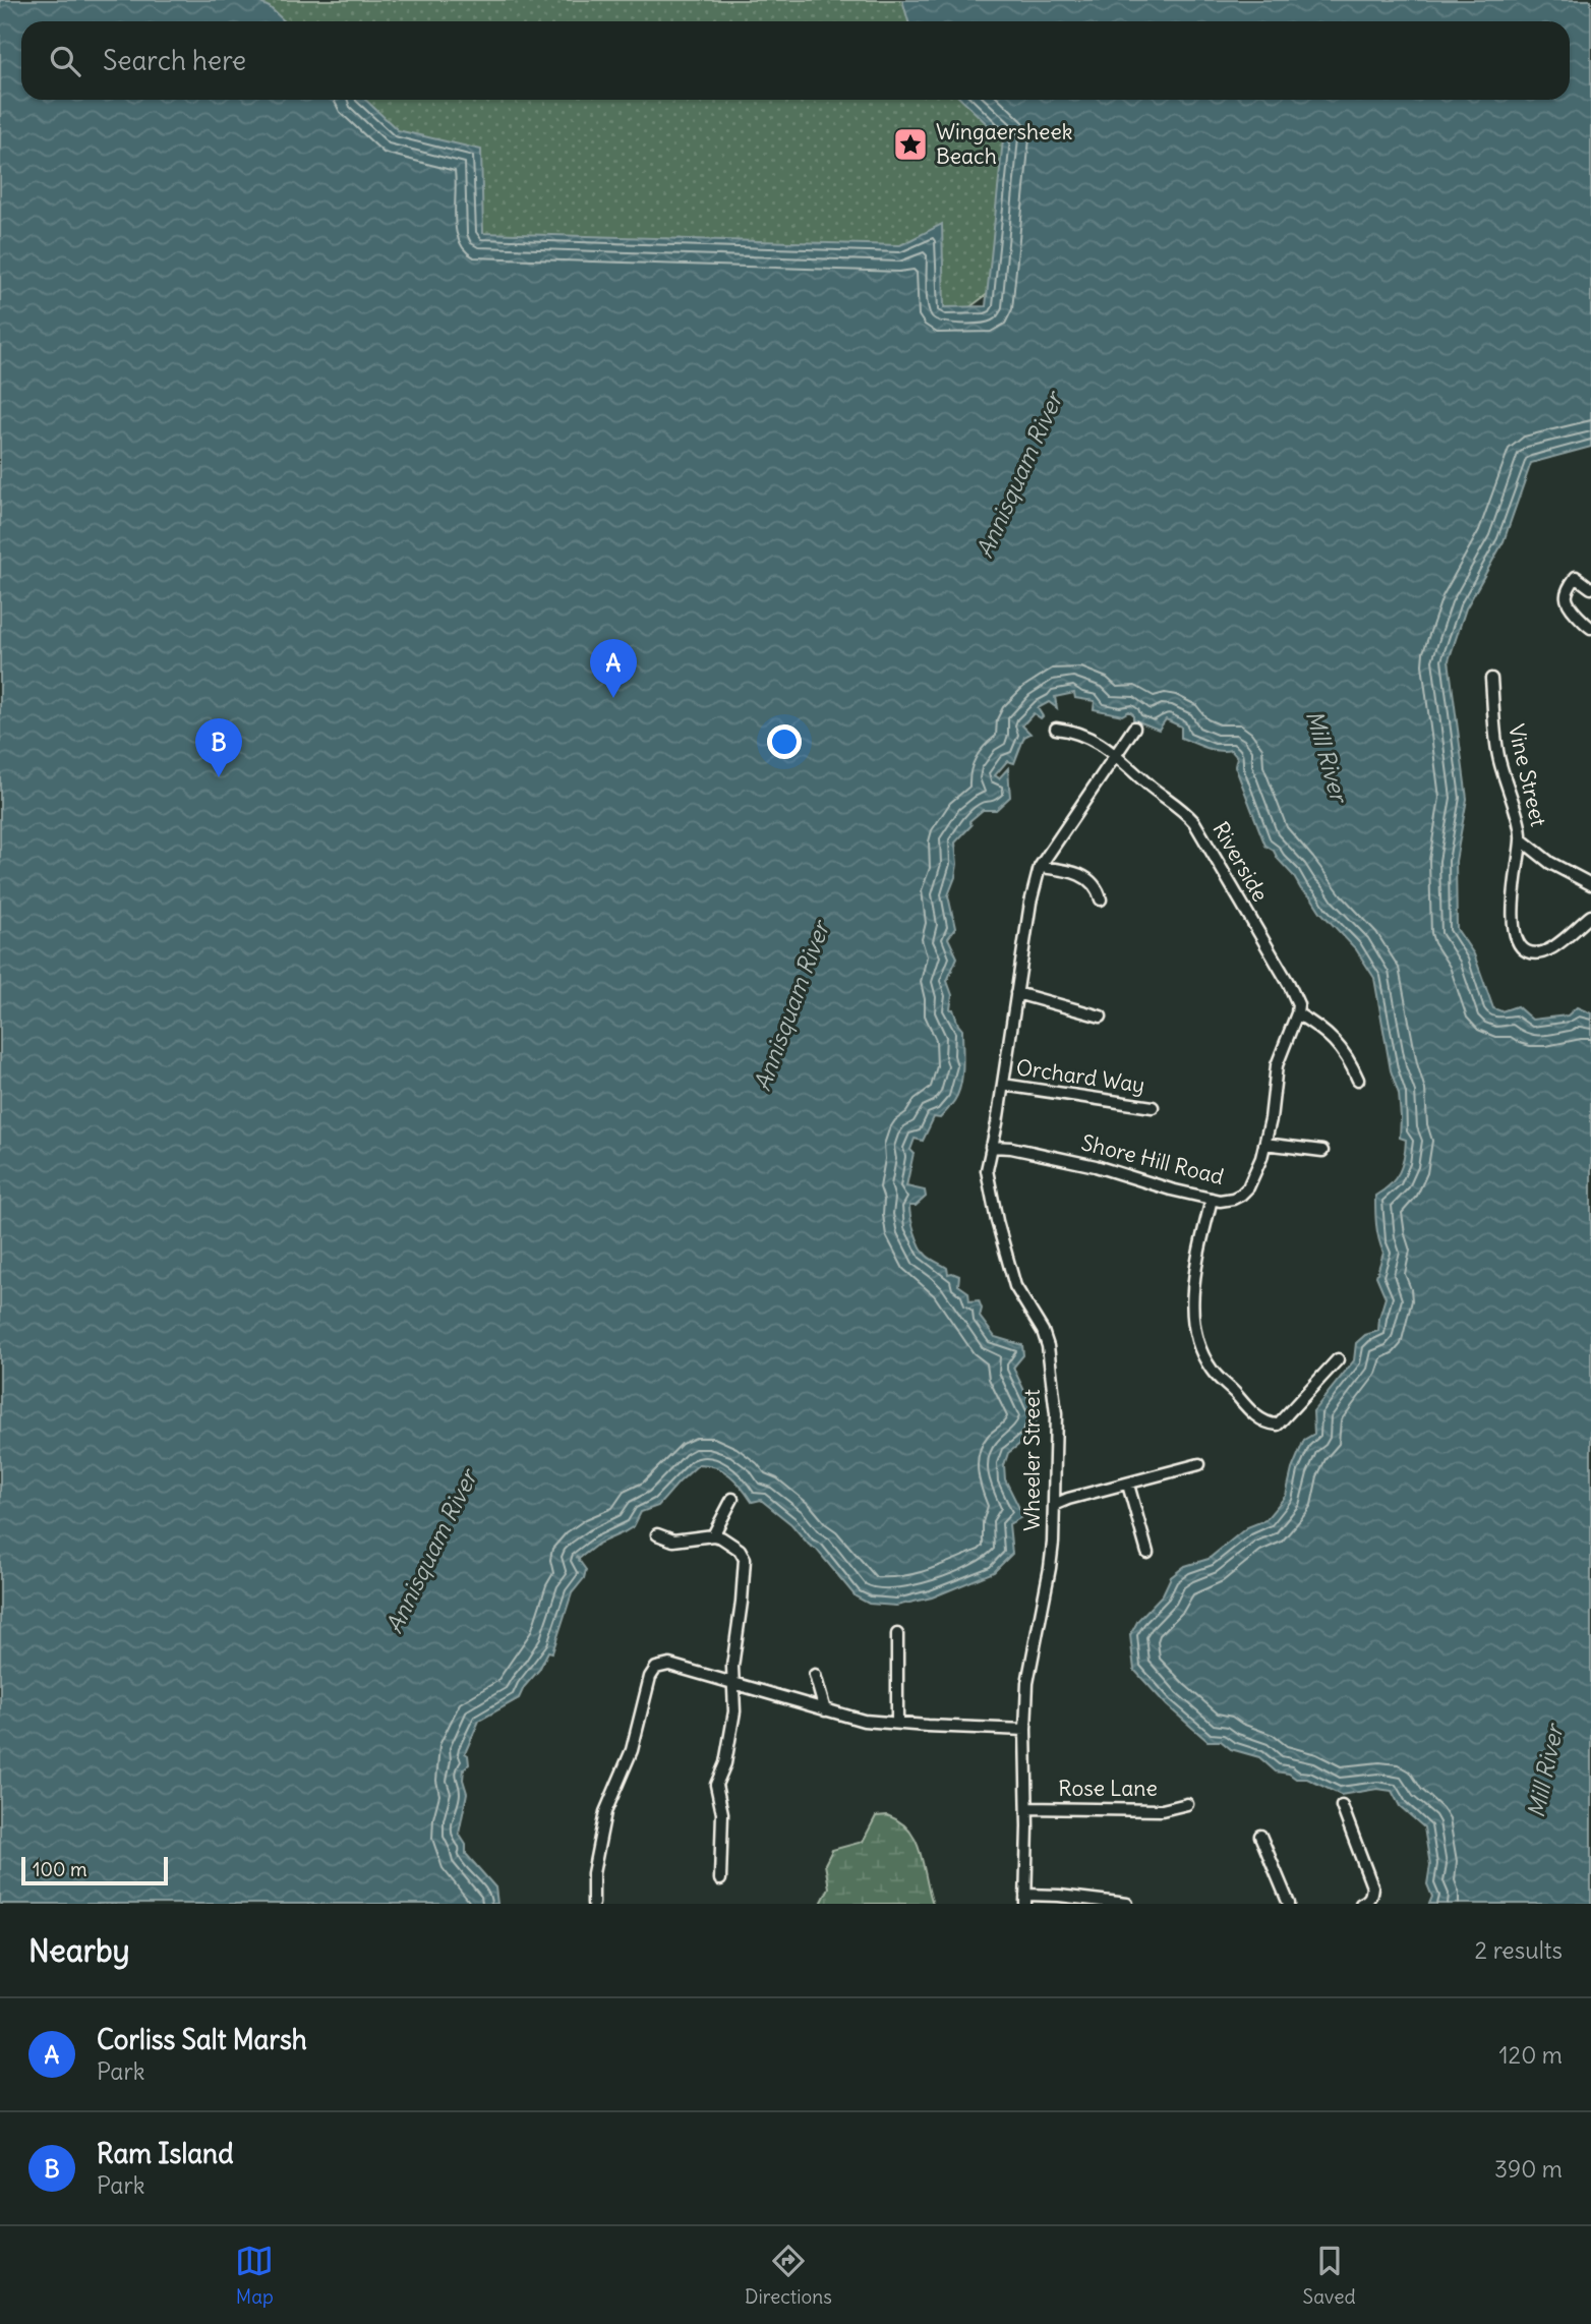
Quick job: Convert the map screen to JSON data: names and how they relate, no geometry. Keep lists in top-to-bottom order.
{
  "streets": {
    "street": [
      "Vine Street",
      "Riverside",
      "Orchard Way",
      "Shore Hill Road",
      "Wheeler Street",
      "Rose Lane"
    ]
  },
  "crossings": [
    ["Riverside", "Shore Hill Road"],
    ["Riverside", "Wheeler Street"],
    ["Orchard Way", "Wheeler Street"],
    ["Shore Hill Road", "Wheeler Street"],
    ["Wheeler Street", "Rose Lane"]
  ],
  "water": ["Annisquam River", "Mill River"],
  "places": {
    "place": ["Wingaersheek Beach"]
  },
  "scale_bar": "100 m",
  "page": {
    "search": "Search here",
    "pins": ["A", "B"],
    "scale": "100 m",
    "heading": ["Nearby", "2 results"],
    "list": [
      {
        "mark": "A",
        "name": "Corliss Salt Marsh",
        "note": "Park",
        "value": "120 m"
      },
      {
        "mark": "B",
        "name": "Ram Island",
        "note": "Park",
        "value": "390 m"
      }
    ],
    "nav": ["Map", "Directions", "Saved"]
  }
}
